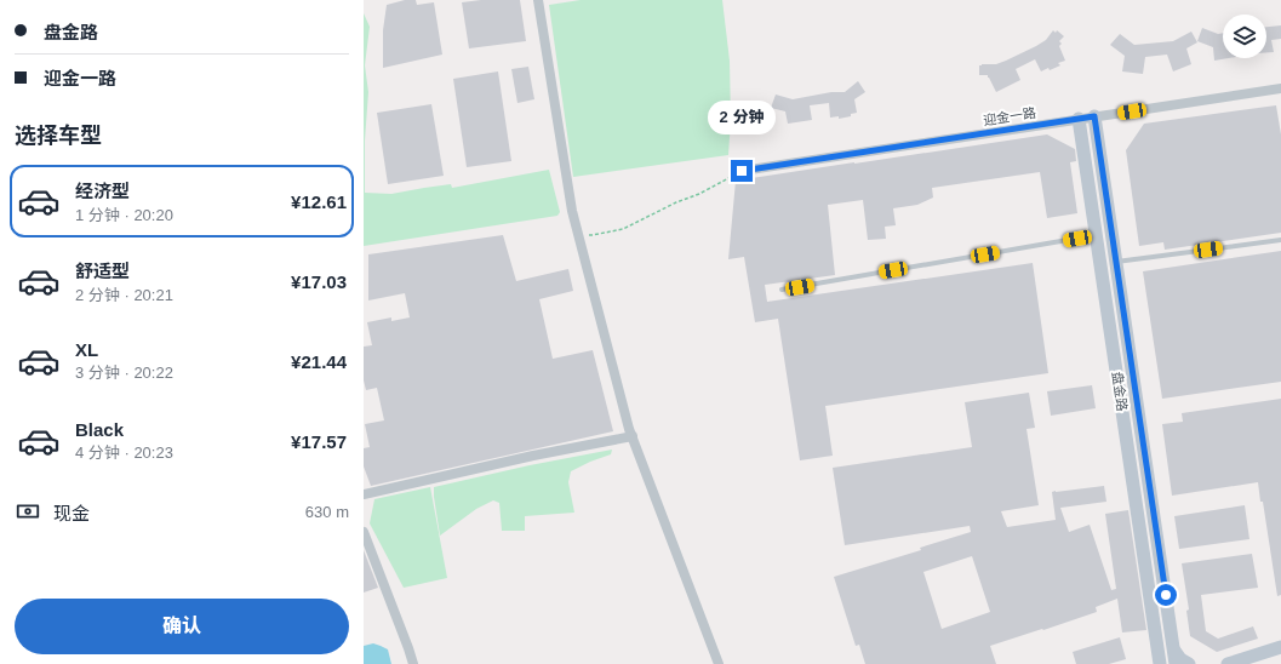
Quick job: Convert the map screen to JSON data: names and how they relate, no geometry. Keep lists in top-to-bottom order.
{
  "streets": {
    "street": ["迎金一路", "盘金路"]
  },
  "crossings": [
    ["迎金一路", "盘金路"]
  ],
  "page": {
    "banner": ["盘金路", "迎金一路"],
    "bubble": "2 分钟",
    "heading": "选择车型",
    "list": [
      {
        "name": "经济型",
        "note": "1 分钟 · 20:20",
        "value": "¥12.61"
      },
      {
        "name": "舒适型",
        "note": "2 分钟 · 20:21",
        "value": "¥17.03"
      },
      {
        "name": "XL",
        "note": "3 分钟 · 20:22",
        "value": "¥21.44"
      },
      {
        "name": "Black",
        "note": "4 分钟 · 20:23",
        "value": "¥17.57"
      }
    ],
    "pay": ["现金", "630 m"],
    "buttons": "确认"
  }
}
